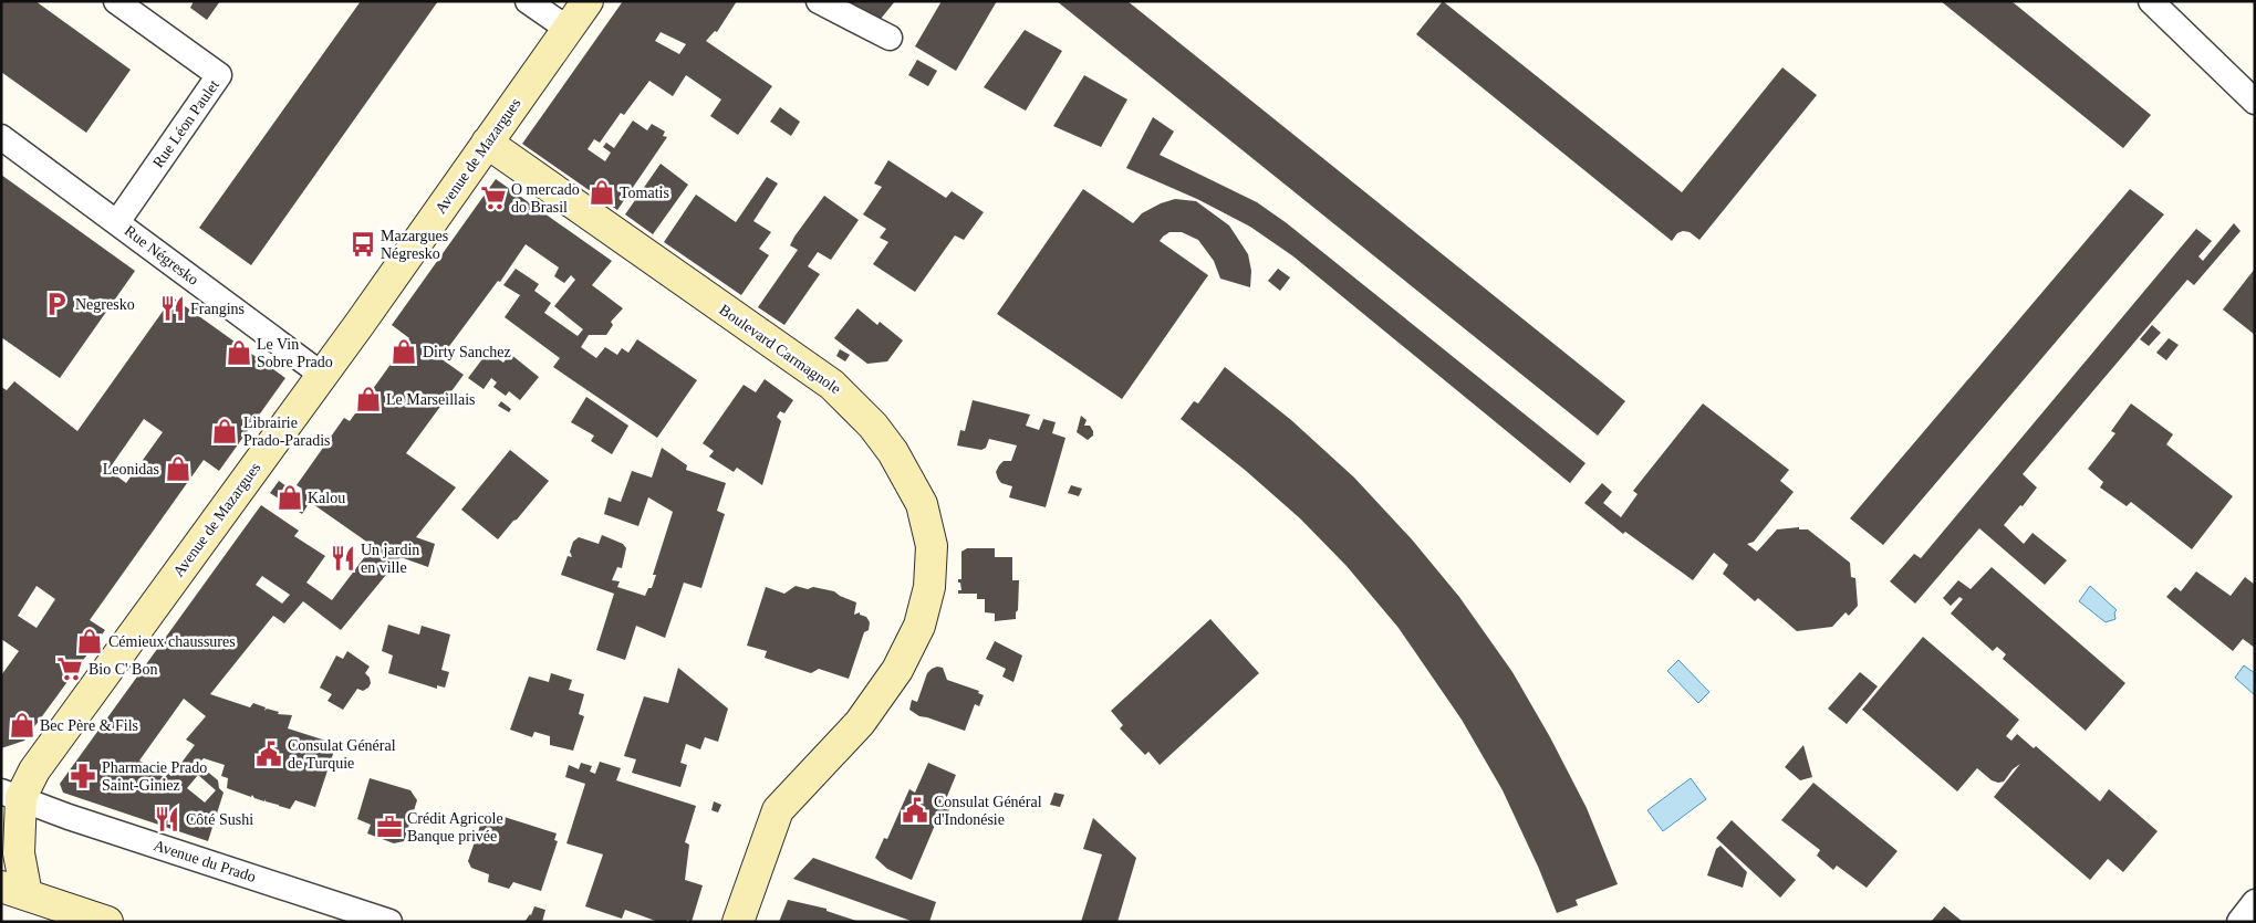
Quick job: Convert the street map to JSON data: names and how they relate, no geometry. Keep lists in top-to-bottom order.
{
  "streets": {
    "street": [
      "Rue Léon Paulet",
      "Avenue de Mazargues",
      "Rue Négresko",
      "Boulevard Carmagnole",
      "Avenue du Prado"
    ]
  },
  "crossings": [
    ["Rue Léon Paulet", "Rue Négresko"],
    ["Avenue de Mazargues", "Rue Négresko"],
    ["Avenue de Mazargues", "Boulevard Carmagnole"],
    ["Avenue de Mazargues", "Avenue du Prado"]
  ],
  "places": {
    "shop": [
      "Tomatis",
      "Dirty Sanchez",
      "Le Vin Sobre Prado",
      "Le Marseillais",
      "Librairie Prado-Paradis",
      "Leonidas",
      "Kalou",
      "Cémieux chaussures",
      "Bec Père & Fils"
    ],
    "supermarket": ["O mercado do Brasil", "Bio C' Bon"],
    "bus stop": ["Mazargues Négresko"],
    "parking": ["Negresko"],
    "restaurant": ["Frangins", "Un jardin en ville", "Côté Sushi"],
    "public building": ["Consulat Général de Turquie", "Consulat Général d'Indonésie"],
    "pharmacy": ["Pharmacie Prado Saint-Giniez"],
    "office": ["Crédit Agricole Banque privée"]
  }
}
